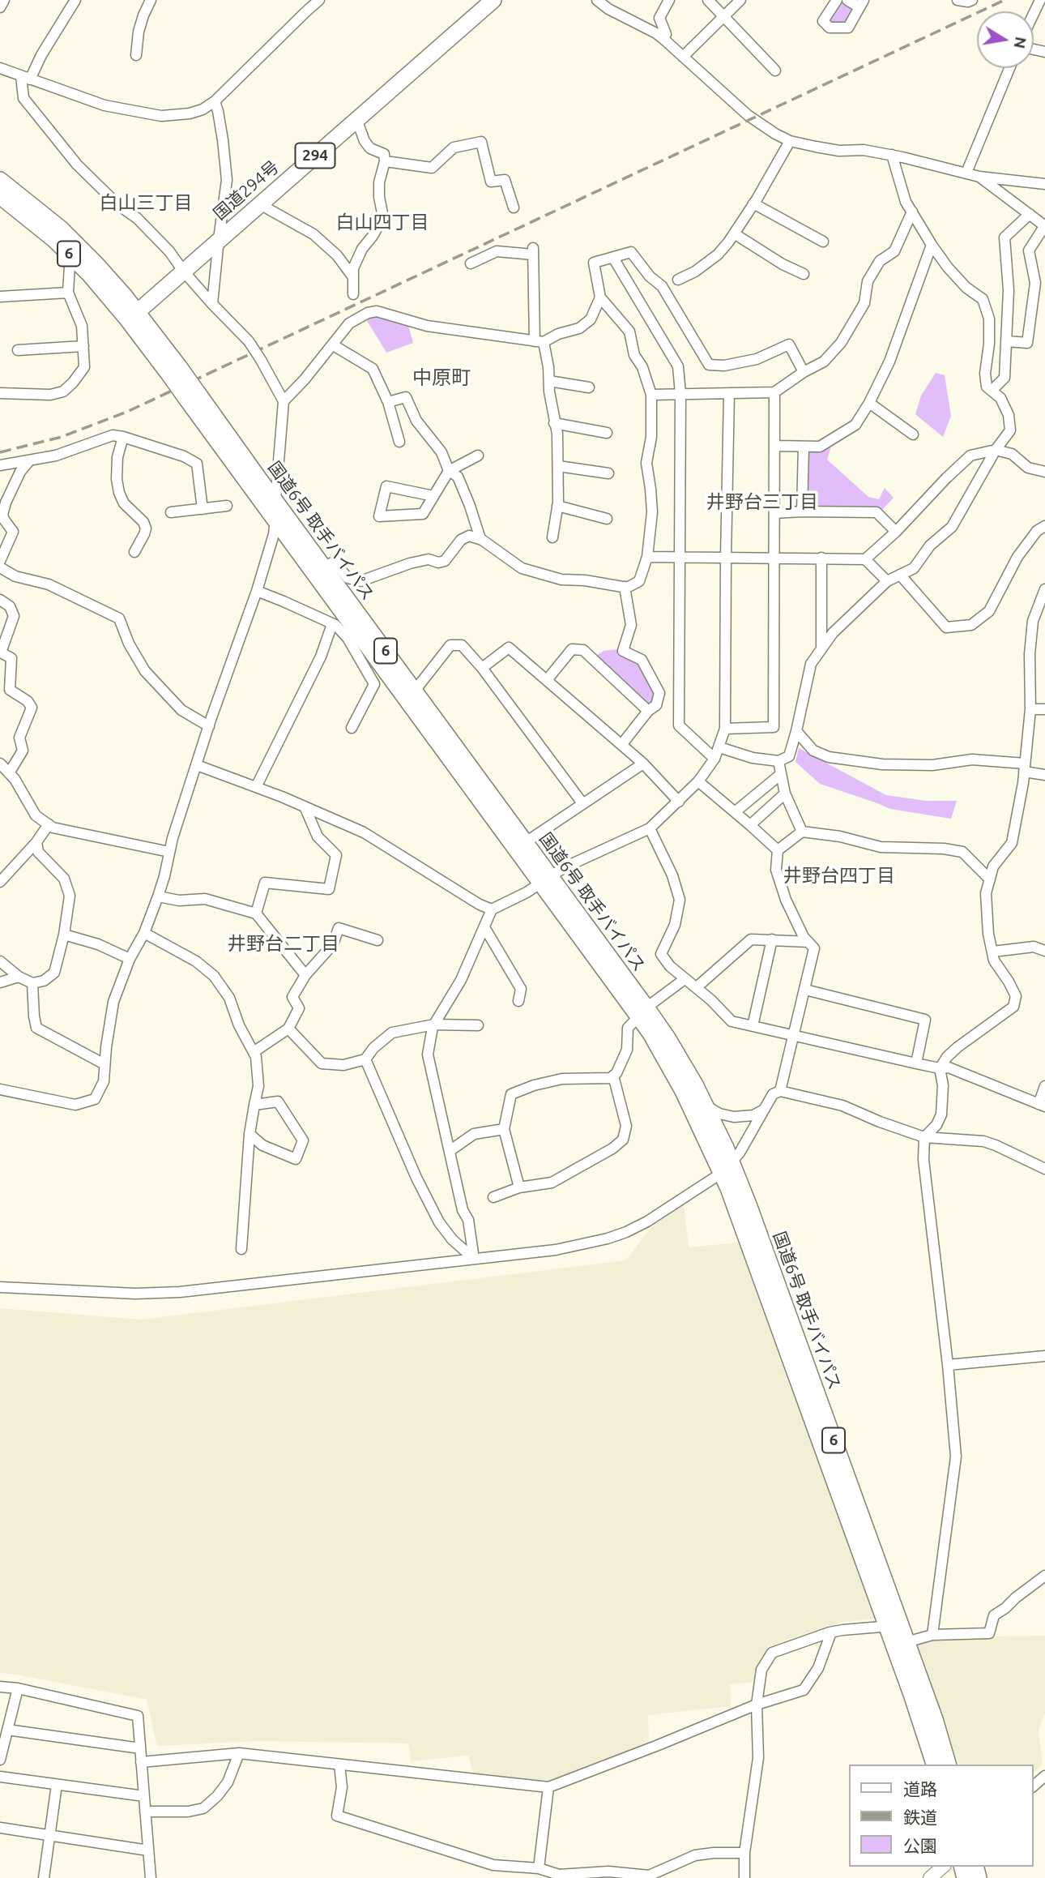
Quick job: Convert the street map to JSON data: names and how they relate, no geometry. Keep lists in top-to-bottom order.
{
  "streets": {
    "highway": [
      "294",
      "国道294号",
      "6",
      "国道6号 取手バイパス"
    ]
  },
  "crossings": [
    ["国道294号", "国道6号 取手バイパス"]
  ],
  "districts": [
    "白山三丁目",
    "白山四丁目",
    "中原町",
    "井野台三丁目",
    "井野台四丁目",
    "井野台二丁目"
  ],
  "legend": ["道路", "鉄道", "公園"],
  "north": "right"
}
